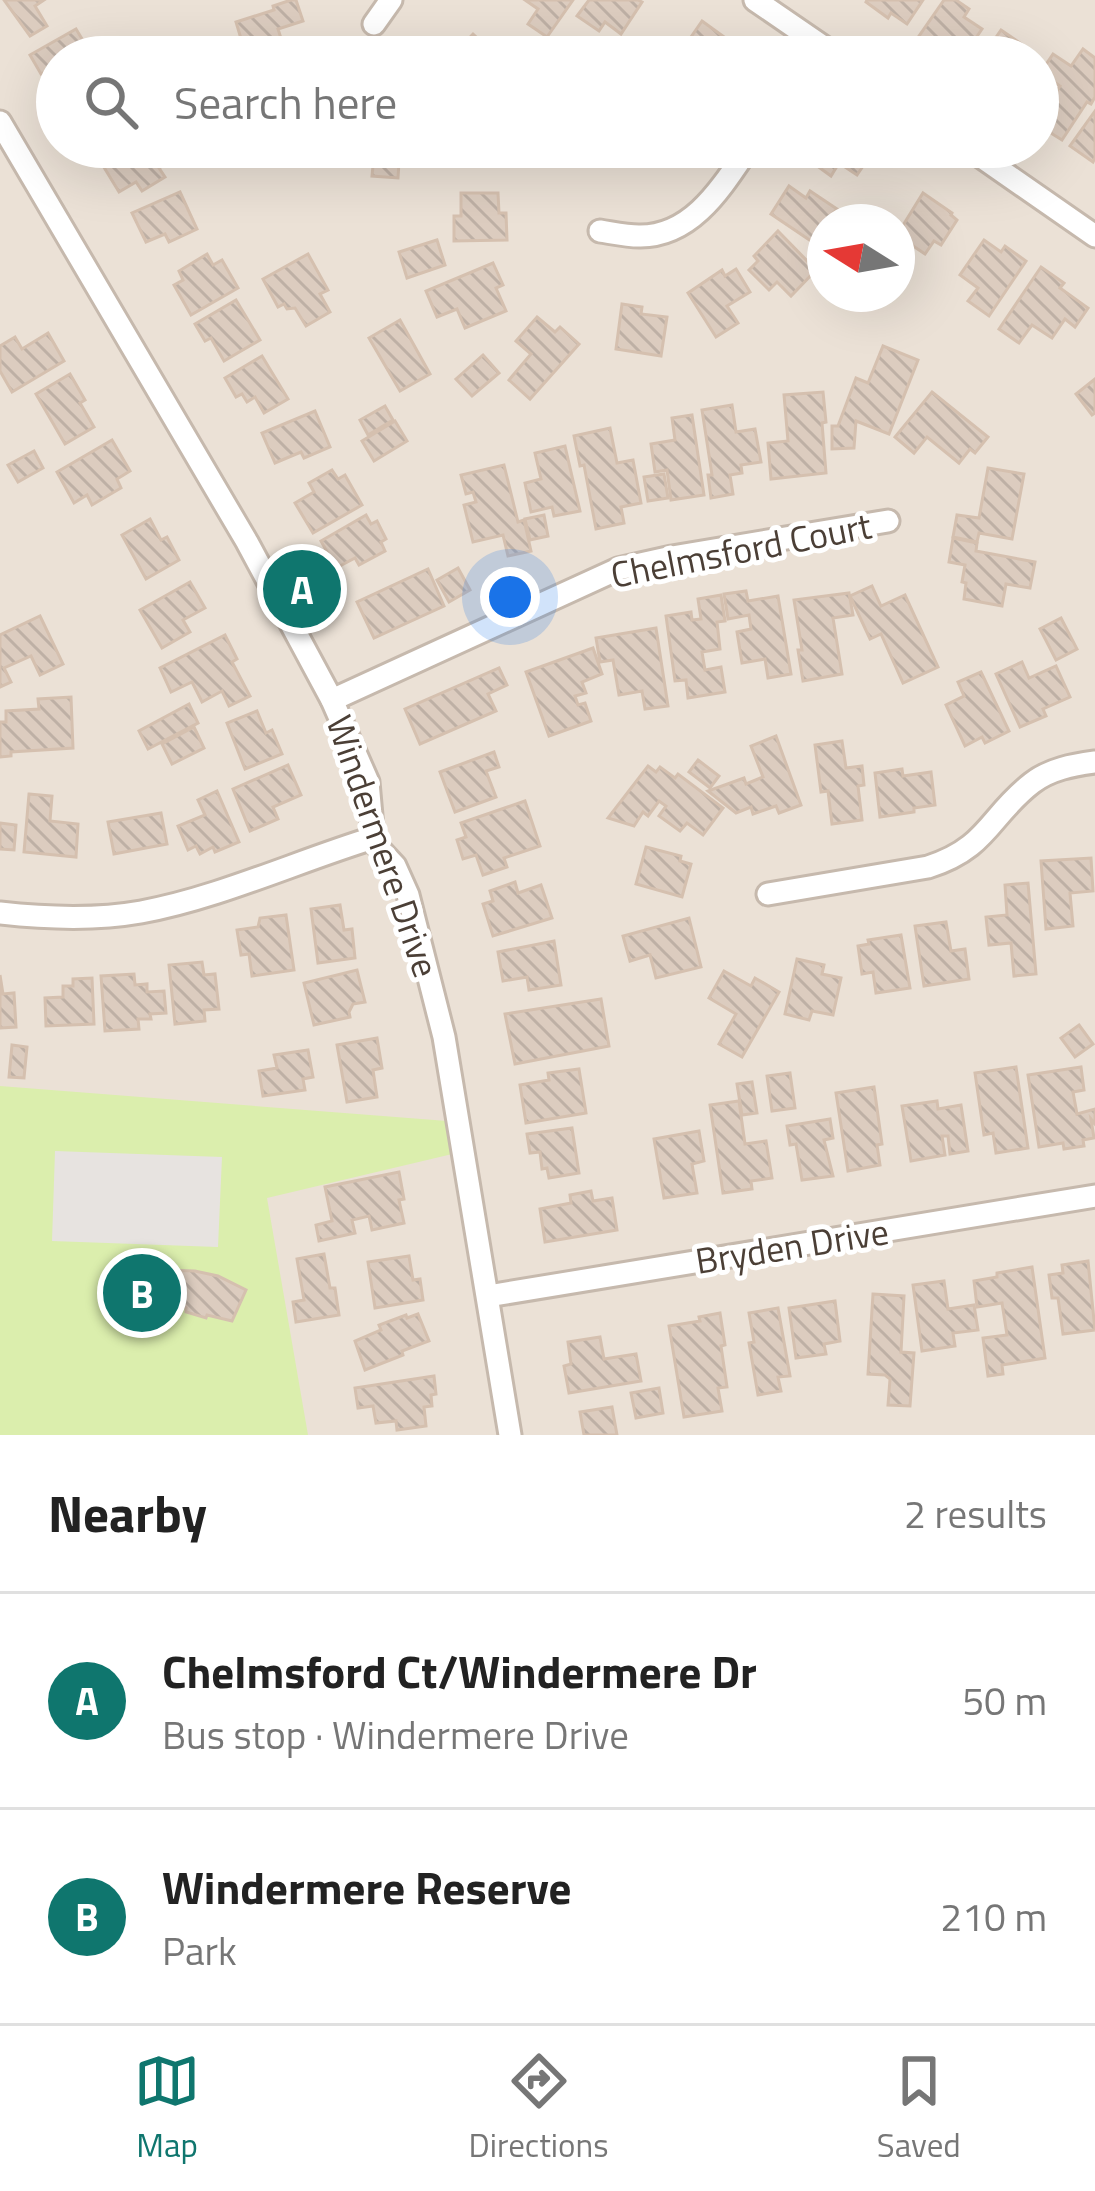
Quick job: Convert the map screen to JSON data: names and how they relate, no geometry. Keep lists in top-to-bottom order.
{
  "streets": {
    "street": ["Chelmsford Court", "Windermere Drive", "Bryden Drive"]
  },
  "crossings": [
    ["Chelmsford Court", "Windermere Drive"],
    ["Windermere Drive", "Bryden Drive"]
  ],
  "north": "left",
  "page": {
    "search": "Search here",
    "pins": ["A", "B"],
    "heading": ["Nearby", "2 results"],
    "list": [
      {
        "mark": "A",
        "name": "Chelmsford Ct/Windermere Dr",
        "note": "Bus stop · Windermere Drive",
        "value": "50 m"
      },
      {
        "mark": "B",
        "name": "Windermere Reserve",
        "note": "Park",
        "value": "210 m"
      }
    ],
    "nav": ["Map", "Directions", "Saved"]
  }
}
